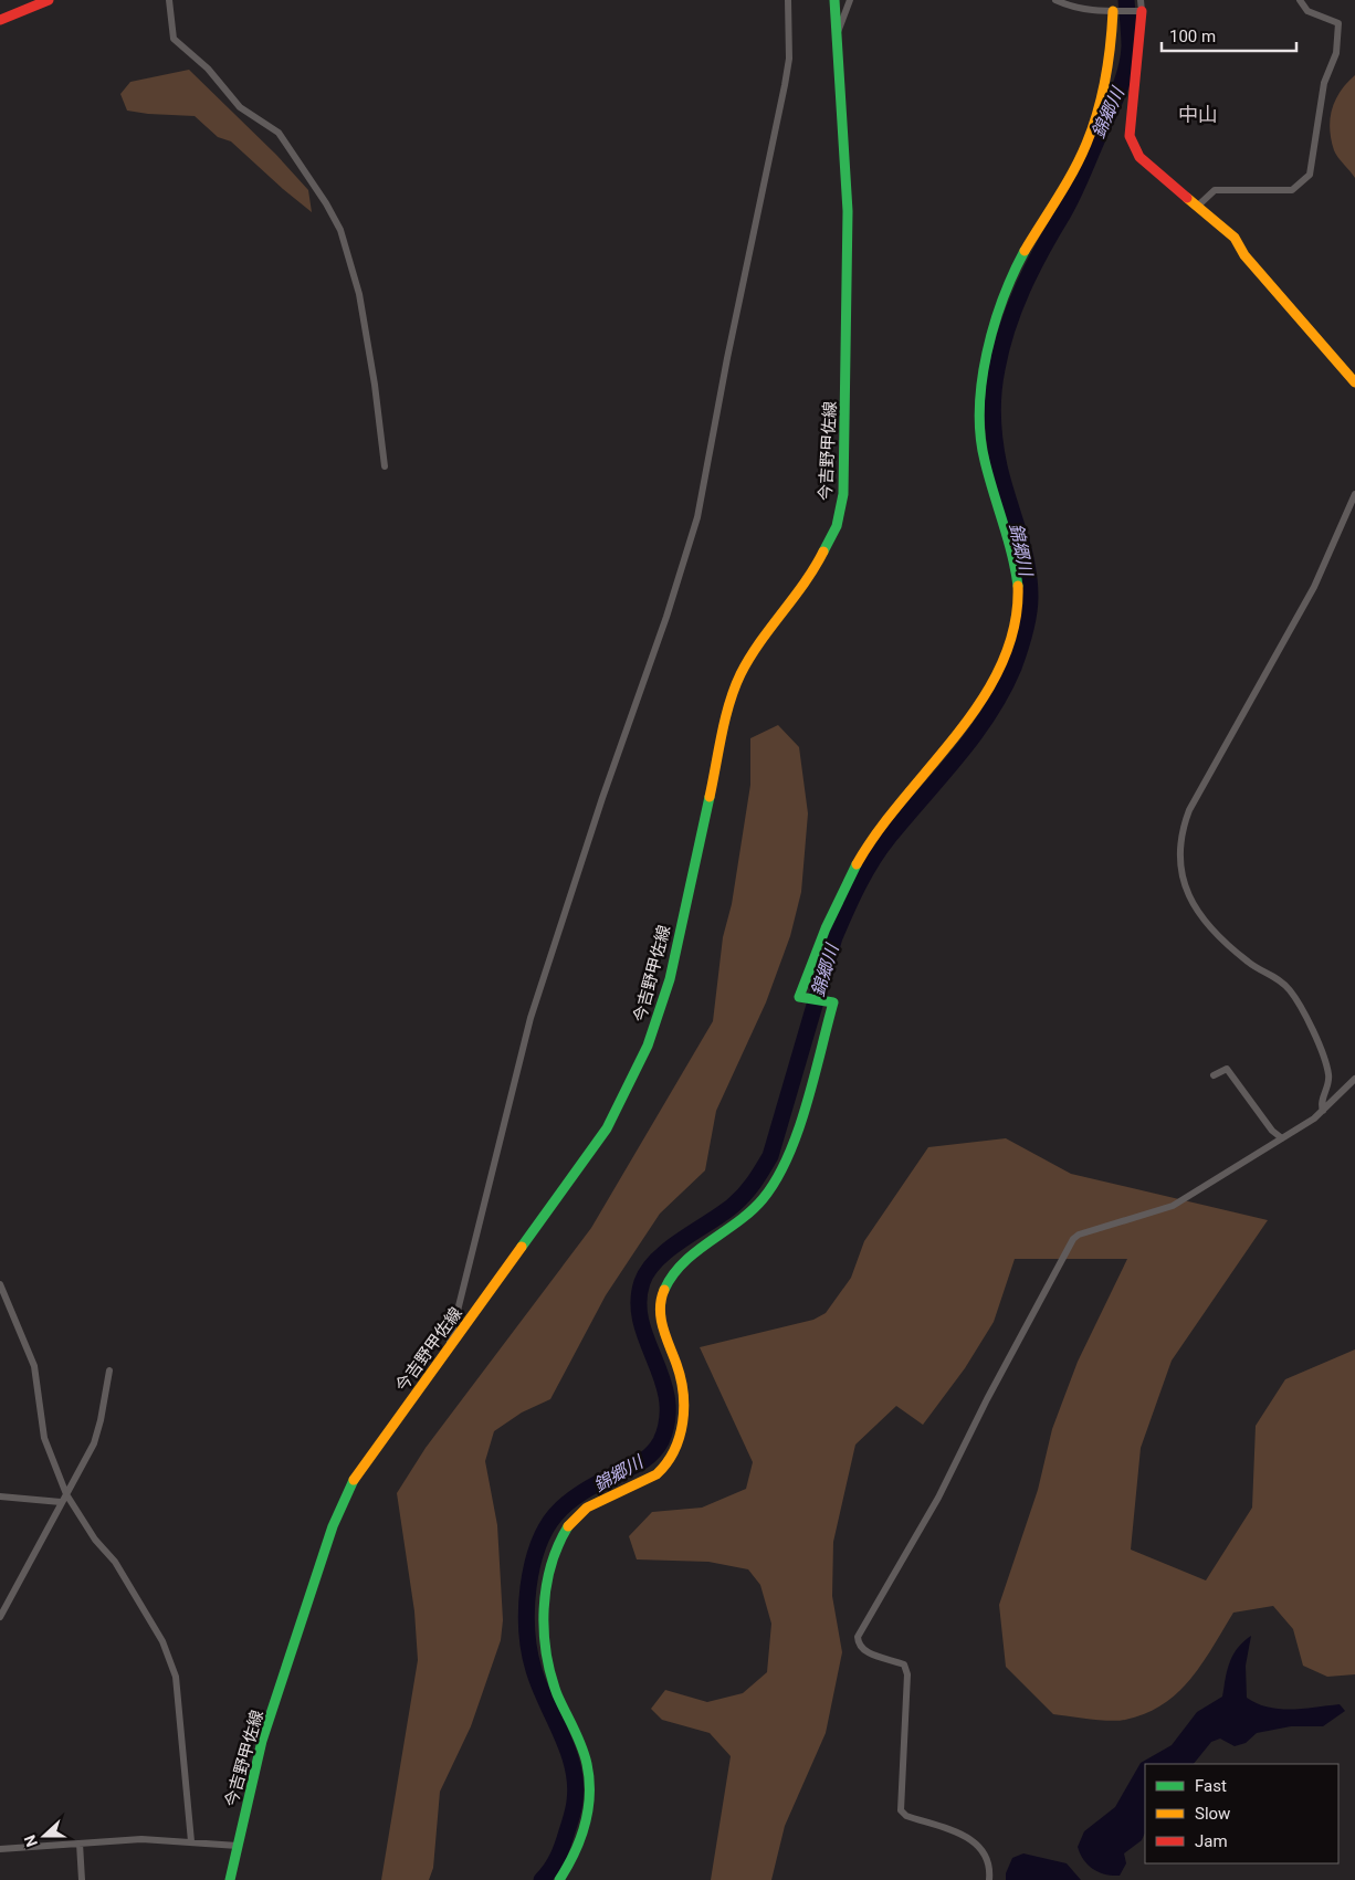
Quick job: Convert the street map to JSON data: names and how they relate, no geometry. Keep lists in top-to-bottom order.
{
  "streets": {
    "street": ["今吉野甲佐線"]
  },
  "districts": ["中山"],
  "water": ["錦郷川"],
  "legend": ["Fast", "Slow", "Jam"],
  "scale_bar": "100 m",
  "north": "left"
}
